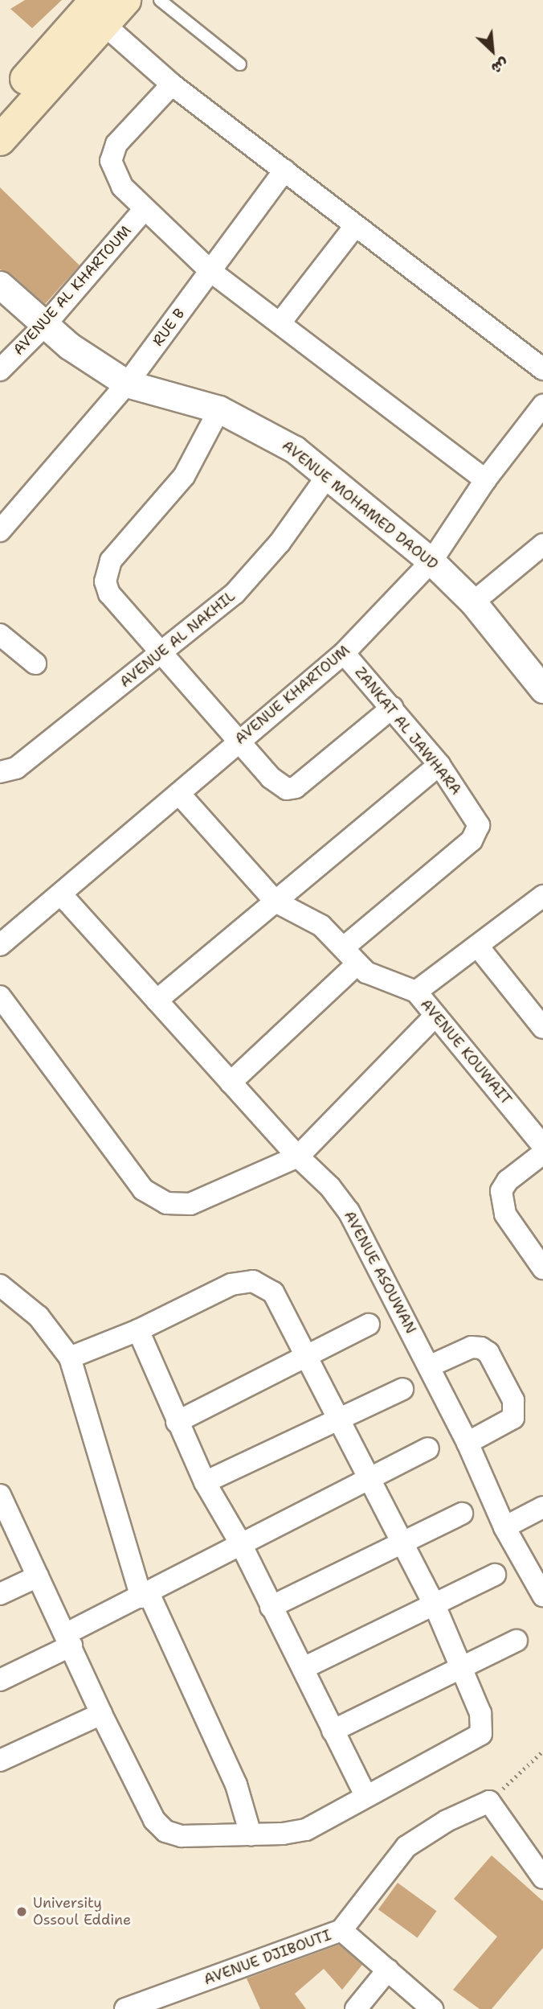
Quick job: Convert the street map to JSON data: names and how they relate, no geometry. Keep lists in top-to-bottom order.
{
  "streets": {
    "street": [
      "AVENUE AL KHARTOUM",
      "RUE B",
      "AVENUE MOHAMED DAOUD",
      "AVENUE AL NAKHIL",
      "AVENUE KHARTOUM",
      "ZANKAT AL JAWHARA",
      "AVENUE KOUWAIT",
      "AVENUE ASOUWAN",
      "AVENUE DJIBOUTI"
    ]
  },
  "crossings": [
    ["AVENUE AL KHARTOUM", "AVENUE MOHAMED DAOUD"],
    ["RUE B", "AVENUE MOHAMED DAOUD"],
    ["AVENUE MOHAMED DAOUD", "AVENUE AL NAKHIL"],
    ["AVENUE MOHAMED DAOUD", "AVENUE KHARTOUM"],
    ["AVENUE KHARTOUM", "ZANKAT AL JAWHARA"],
    ["AVENUE KHARTOUM", "AVENUE KOUWAIT"],
    ["AVENUE KHARTOUM", "AVENUE ASOUWAN"],
    ["ZANKAT AL JAWHARA", "AVENUE KOUWAIT"]
  ],
  "places": ["University Ossoul Eddine"],
  "north": "bottom right"
}
